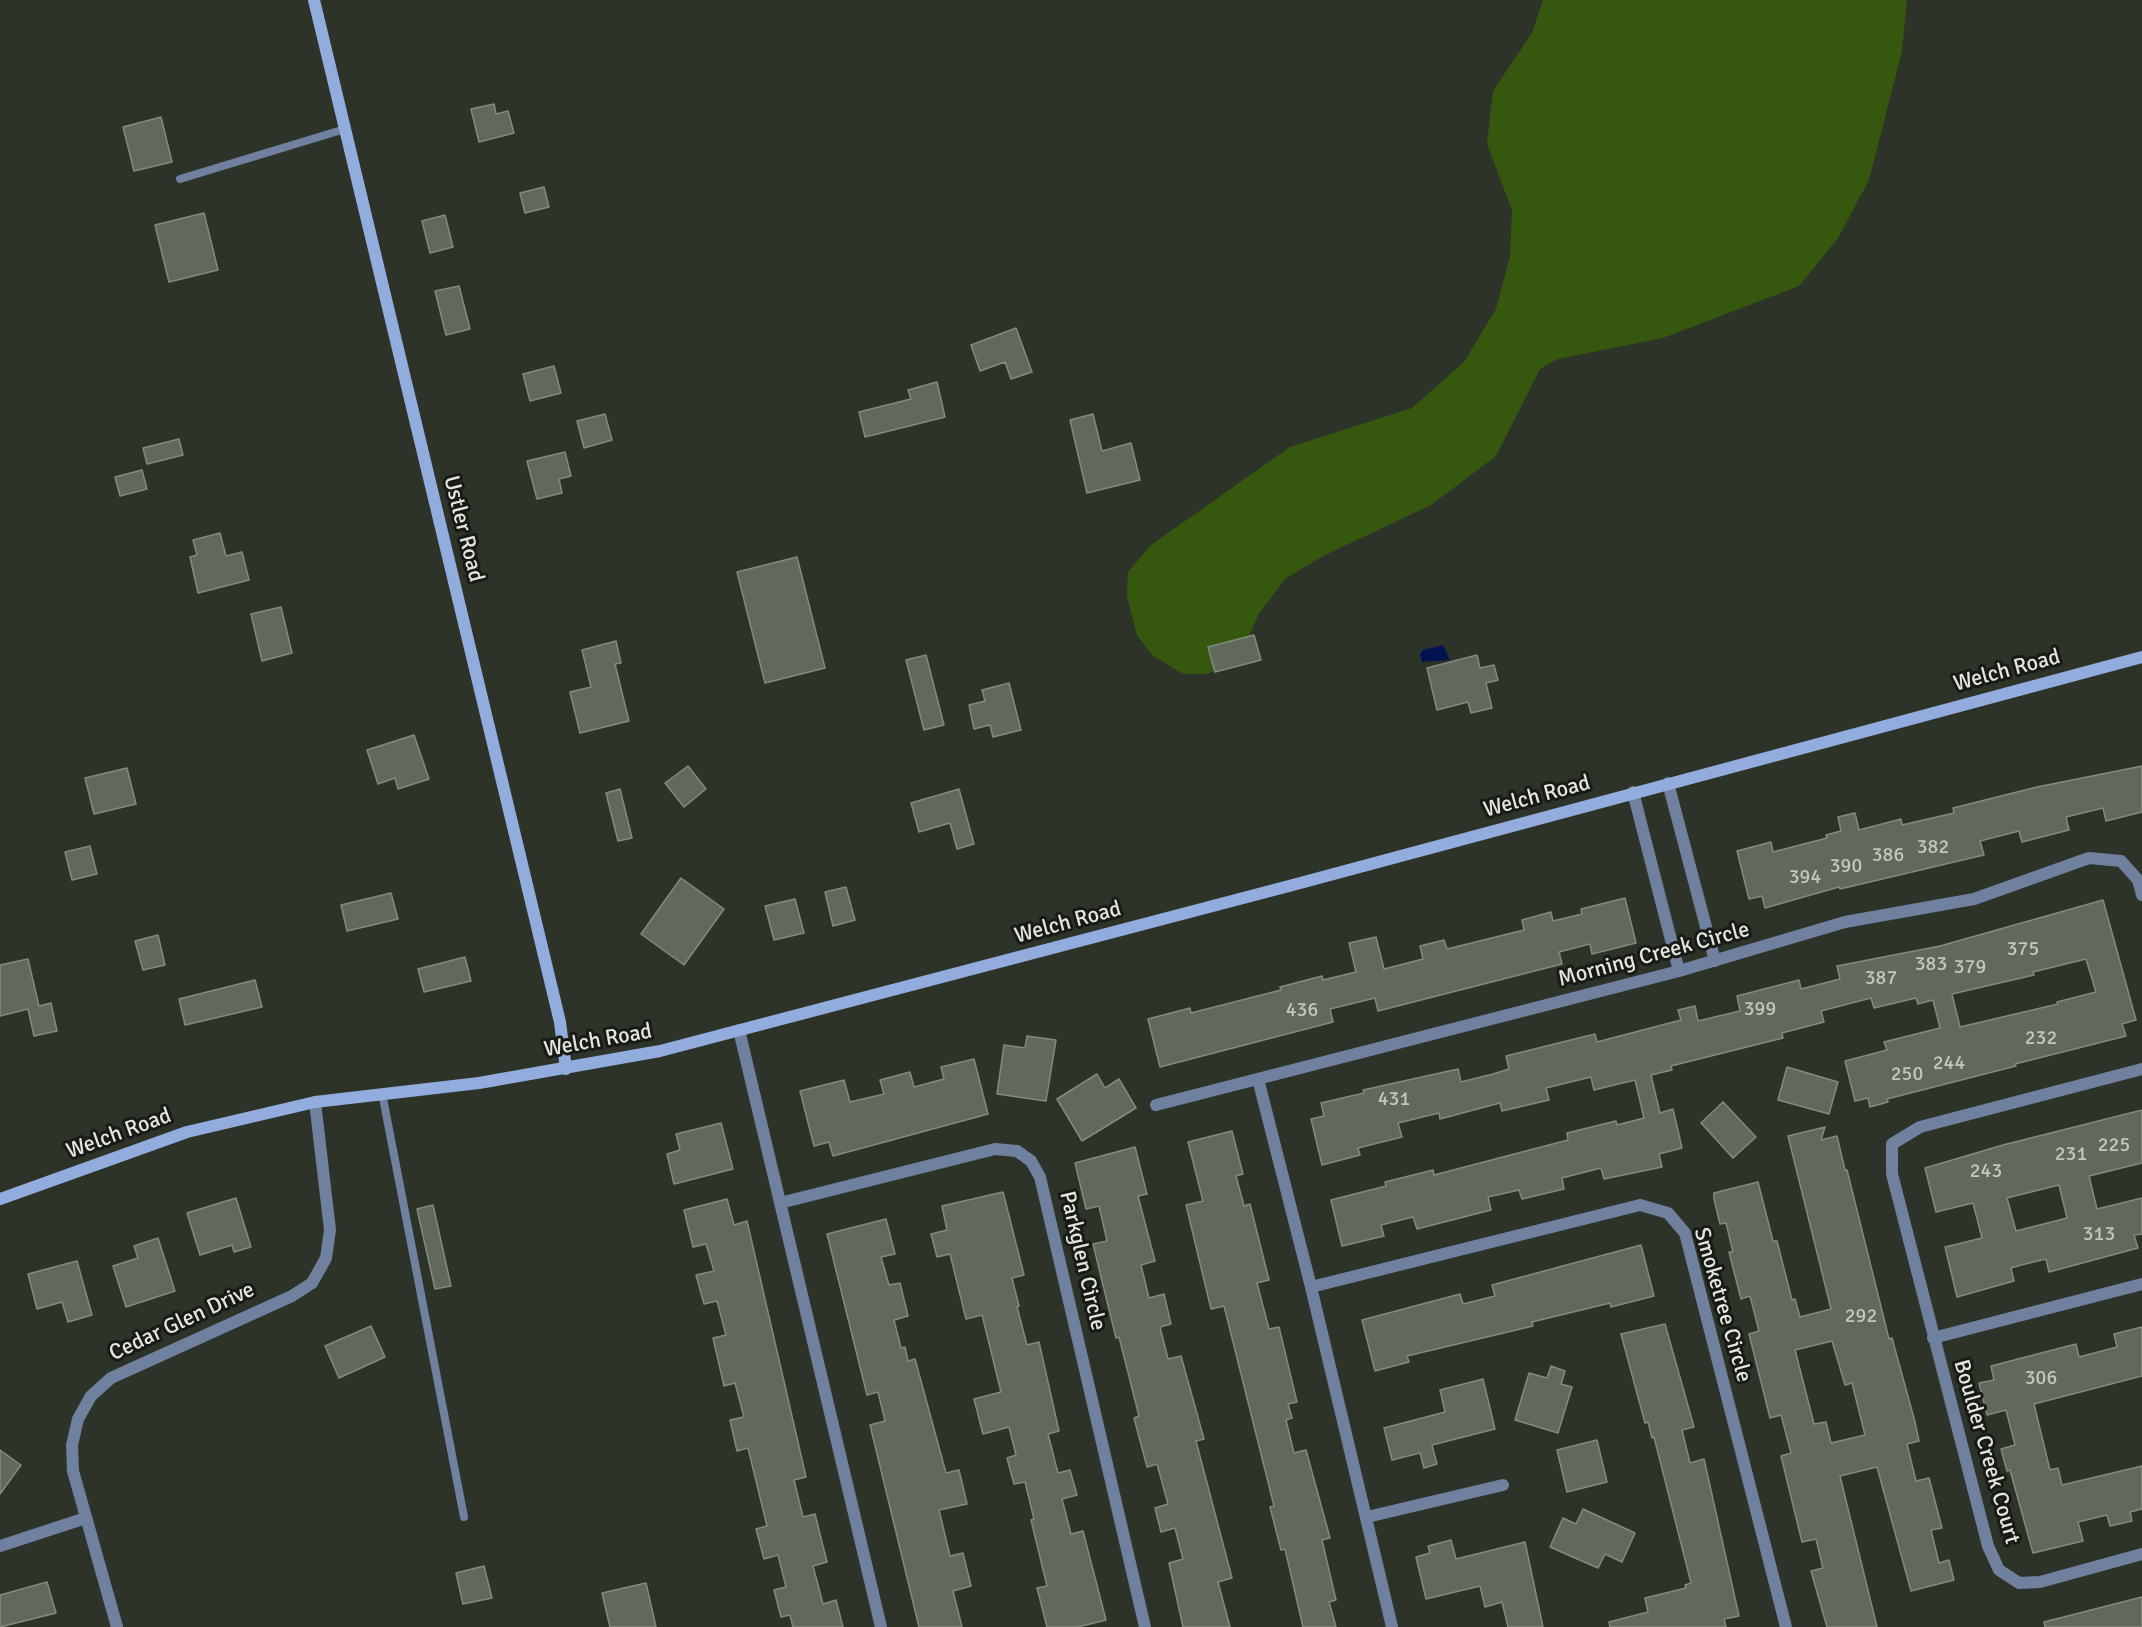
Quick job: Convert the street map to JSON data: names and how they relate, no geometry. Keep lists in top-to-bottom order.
{
  "streets": {
    "main road": ["Ustler Road", "Welch Road"],
    "street": [
      "Morning Creek Circle",
      "Parkglen Circle",
      "Smoketree Circle",
      "Cedar Glen Drive",
      "Boulder Creek Court"
    ]
  },
  "crossings": [
    ["Ustler Road", "Welch Road"],
    ["Welch Road", "Cedar Glen Drive"]
  ],
  "house_numbers": [
    "382",
    "386",
    "390",
    "394",
    "375",
    "383",
    "379",
    "387",
    "399",
    "436",
    "232",
    "244",
    "250",
    "431",
    "225",
    "231",
    "243",
    "313",
    "292",
    "306"
  ]
}
